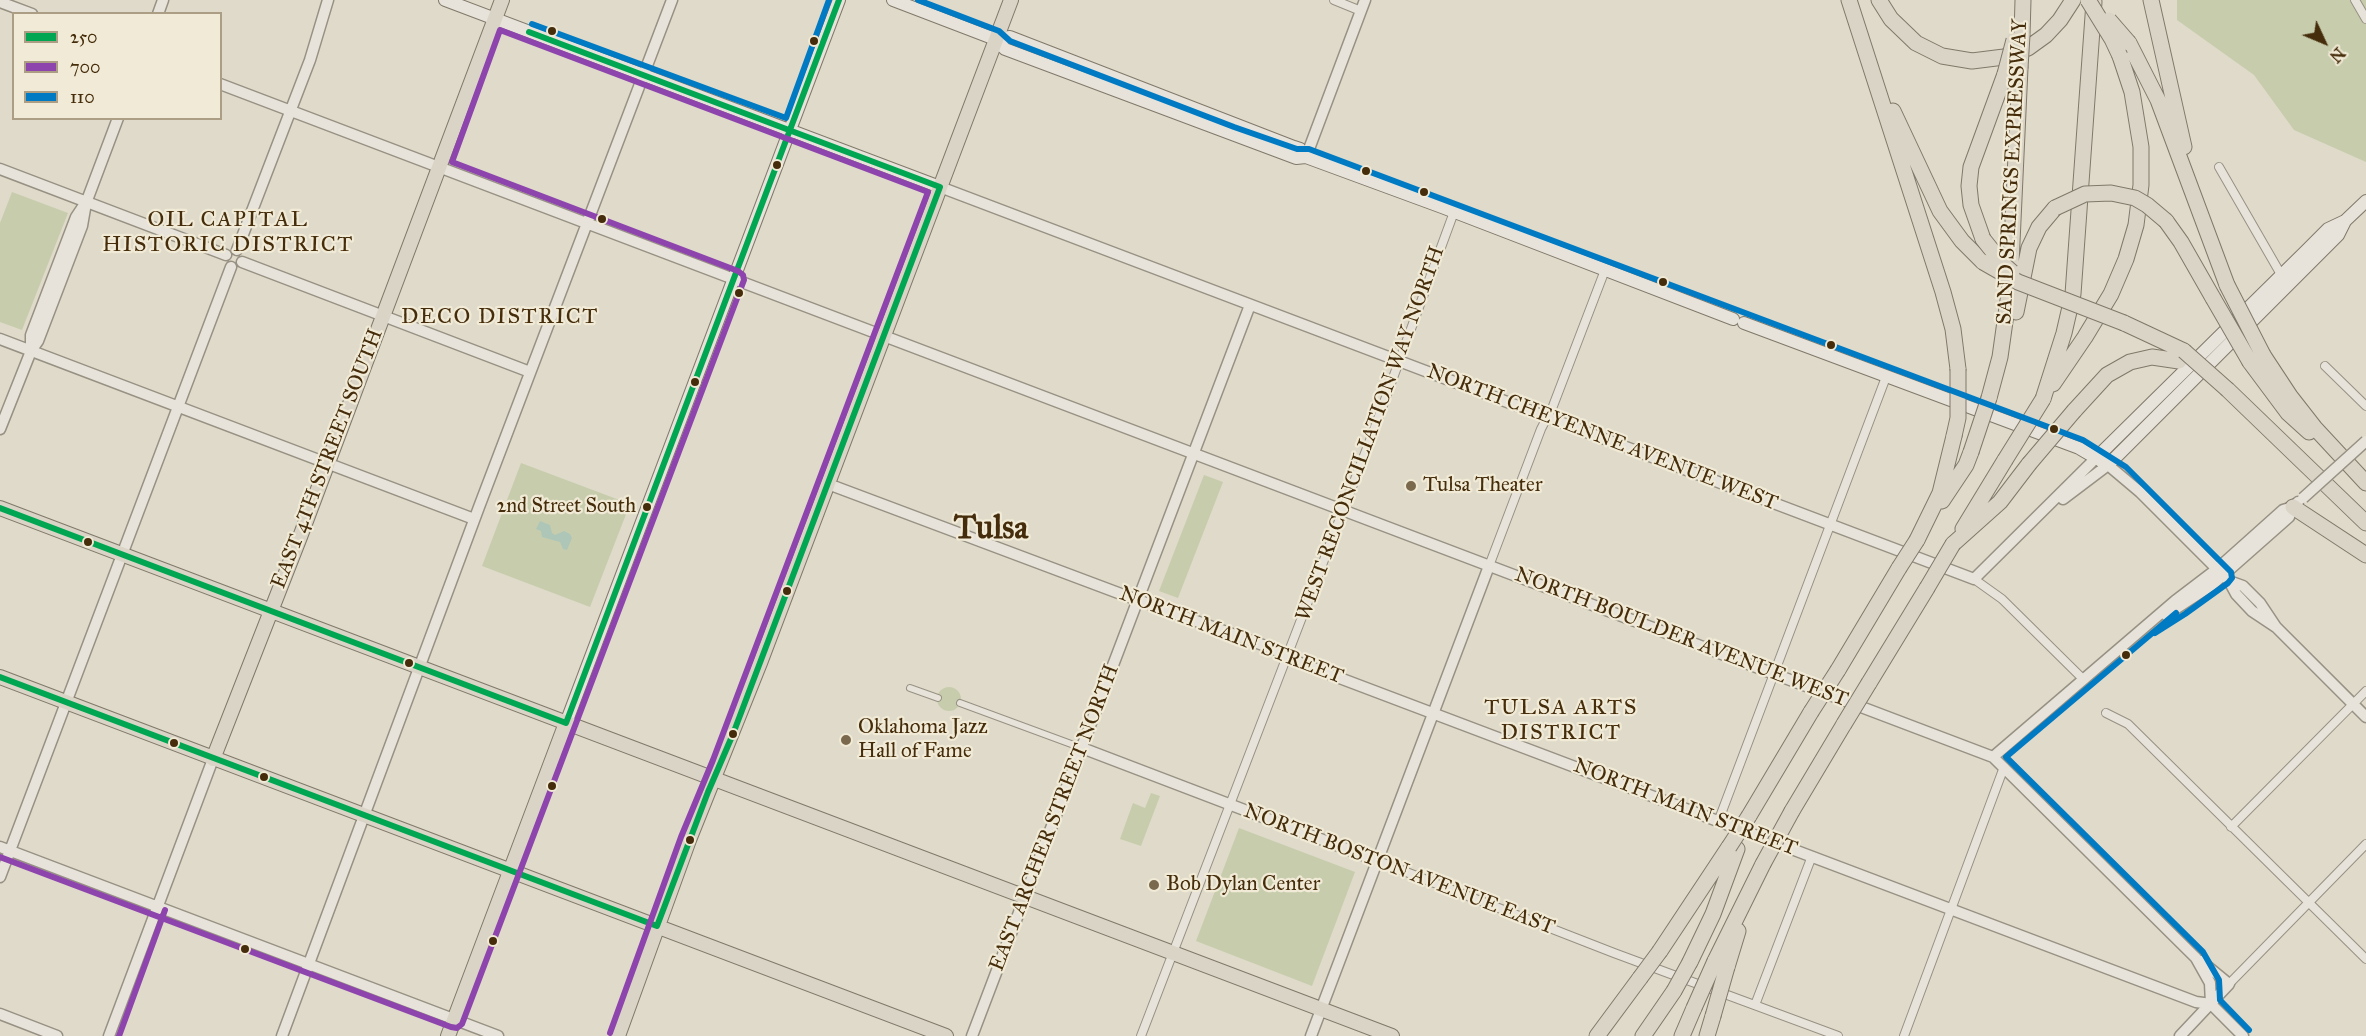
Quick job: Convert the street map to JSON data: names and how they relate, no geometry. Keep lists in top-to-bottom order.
{
  "streets": {
    "highway": ["SAND SPRINGS EXPRESSWAY"],
    "main road": ["EAST 4TH STREET SOUTH"],
    "street": [
      "WEST RECONCILIATION WAY NORTH",
      "NORTH CHEYENNE AVENUE WEST",
      "NORTH MAIN STREET",
      "NORTH BOULDER AVENUE WEST",
      "EAST ARCHER STREET NORTH",
      "NORTH BOSTON AVENUE EAST"
    ]
  },
  "crossings": [
    ["WEST RECONCILIATION WAY NORTH", "NORTH CHEYENNE AVENUE WEST"],
    ["WEST RECONCILIATION WAY NORTH", "NORTH MAIN STREET"],
    ["WEST RECONCILIATION WAY NORTH", "NORTH BOULDER AVENUE WEST"],
    ["WEST RECONCILIATION WAY NORTH", "NORTH BOSTON AVENUE EAST"],
    ["NORTH CHEYENNE AVENUE WEST", "EAST ARCHER STREET NORTH"],
    ["EAST 4TH STREET SOUTH", "NORTH BOULDER AVENUE WEST"],
    ["NORTH MAIN STREET", "NORTH BOULDER AVENUE WEST"],
    ["NORTH MAIN STREET", "EAST ARCHER STREET NORTH"],
    ["NORTH BOULDER AVENUE WEST", "EAST ARCHER STREET NORTH"],
    ["EAST ARCHER STREET NORTH", "NORTH BOSTON AVENUE EAST"]
  ],
  "districts": [
    "OIL CAPITAL HISTORIC DISTRICT",
    "DECO DISTRICT",
    "Tulsa",
    "TULSA ARTS DISTRICT"
  ],
  "places": [
    "Tulsa Theater",
    "2nd Street South",
    "Oklahoma Jazz Hall of Fame",
    "Bob Dylan Center"
  ],
  "lines": ["transit line 250", "transit line 110", "transit line 700"],
  "legend": ["250", "700", "110"],
  "north": "bottom right"
}
